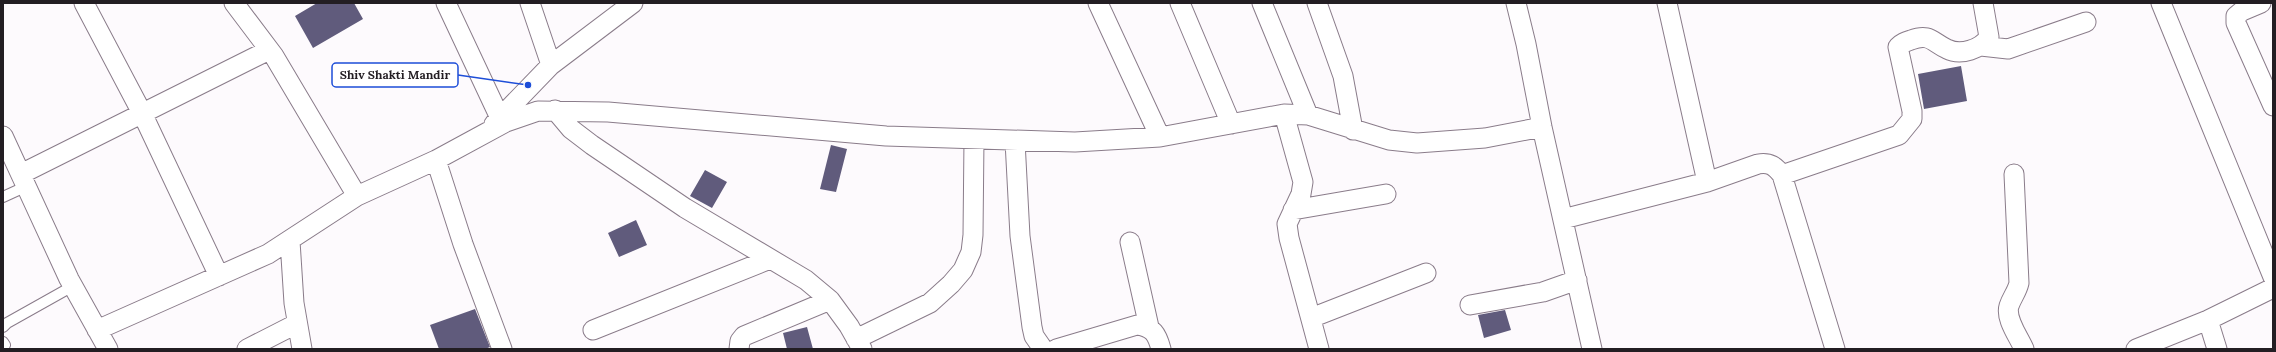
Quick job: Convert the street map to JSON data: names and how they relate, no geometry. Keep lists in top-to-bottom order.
{
  "places": ["Shiv Shakti Mandir"]
}
